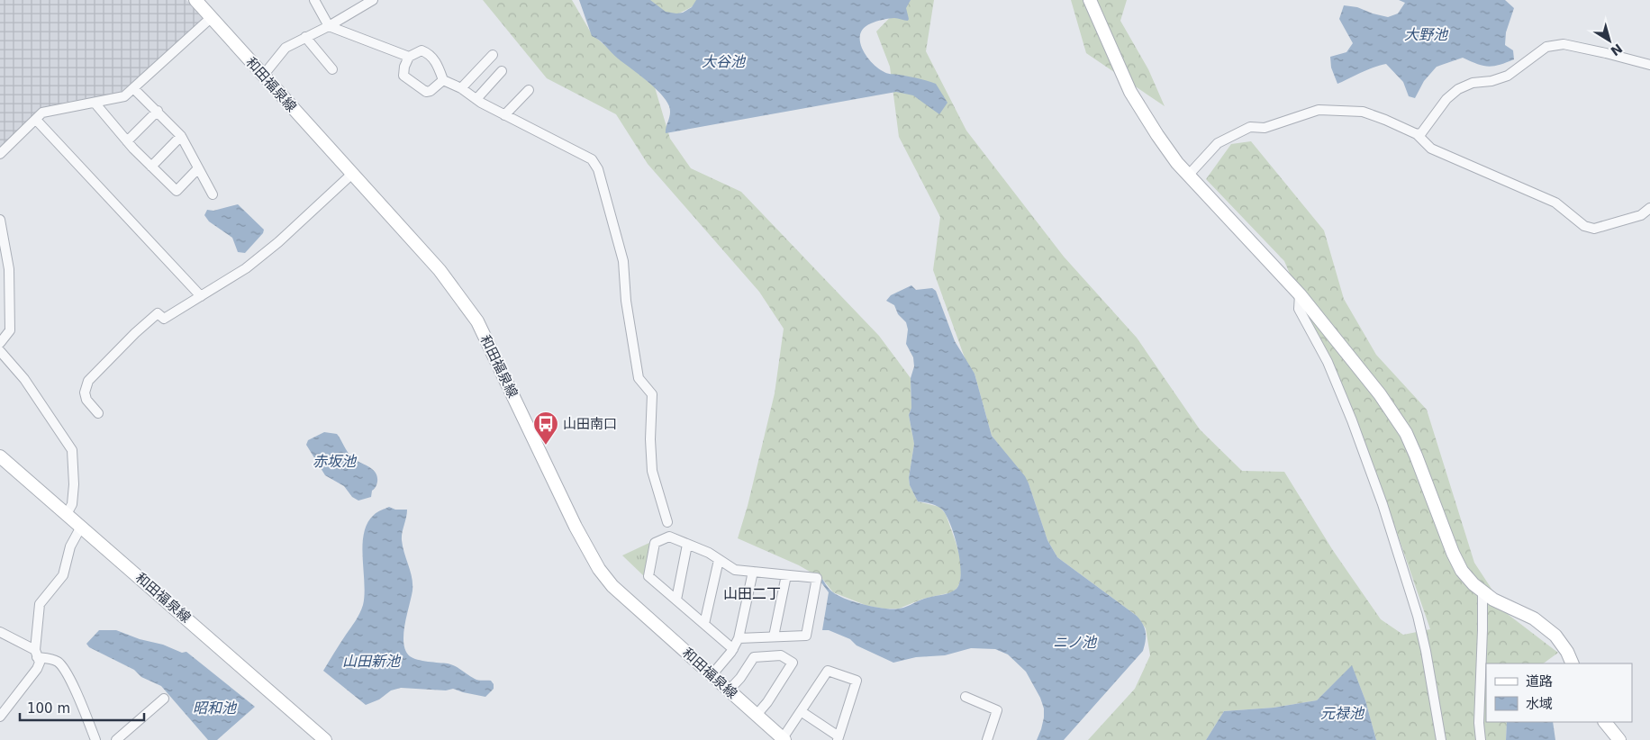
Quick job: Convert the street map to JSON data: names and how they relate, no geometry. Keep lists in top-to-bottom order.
{
  "streets": {
    "main road": ["和田福泉線"]
  },
  "districts": ["山田二丁"],
  "water": [
    "大野池",
    "大谷池",
    "赤坂池",
    "ニノ池",
    "山田新池",
    "昭和池",
    "元禄池"
  ],
  "places": {
    "bus stop": ["山田南口"]
  },
  "legend": ["道路", "水域"],
  "scale_bar": "100 m",
  "north": "bottom right"
}
